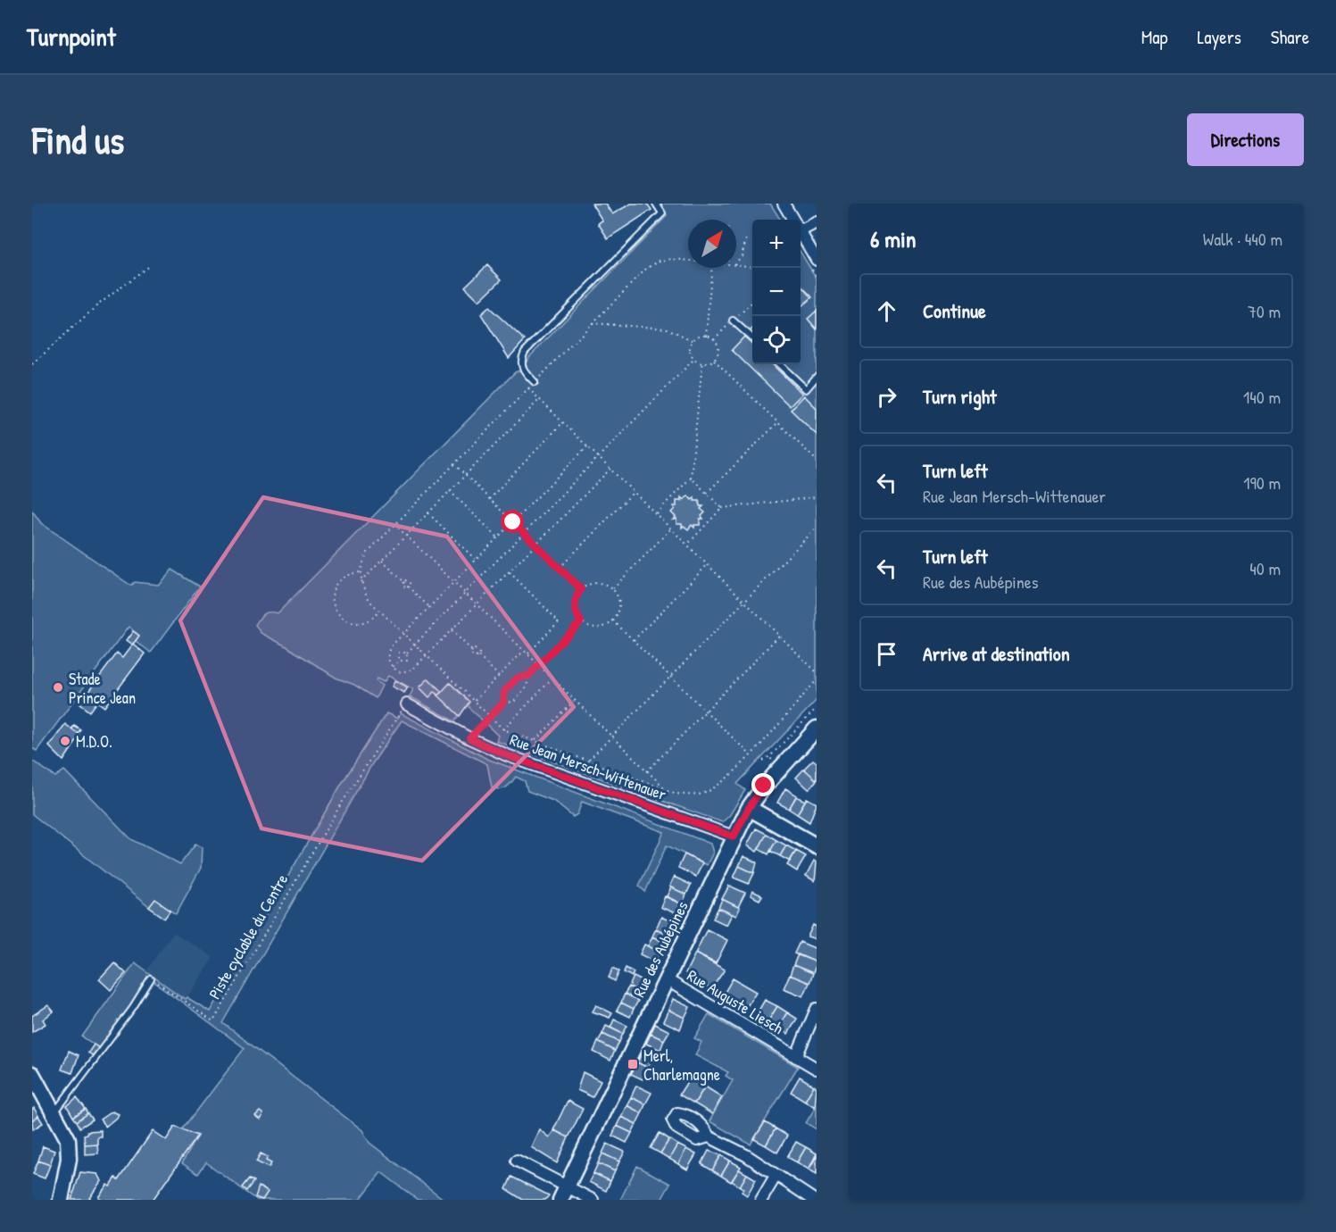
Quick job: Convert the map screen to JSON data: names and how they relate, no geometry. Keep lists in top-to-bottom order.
{
  "streets": {
    "street": ["Rue Jean Mersch-Wittenauer", "Rue des Aubépines", "Rue Auguste Liesch"],
    "path": ["Piste cyclable du Centre"]
  },
  "crossings": [
    ["Rue Jean Mersch-Wittenauer", "Rue des Aubépines"],
    ["Rue des Aubépines", "Rue Auguste Liesch"]
  ],
  "places": {
    "other": ["Stade Prince Jean", "M.D.O."],
    "transit": ["Merl, Charlemagne"]
  },
  "north": "top right",
  "page": {
    "header": "Turnpoint",
    "nav": ["Map", "Layers", "Share"],
    "buttons": "Directions",
    "title": "Find us",
    "heading": ["6 min", "Walk · 440 m"],
    "map_buttons": ["+", "−"],
    "list": [
      ["Continue", "70 m"],
      ["Turn right", "140 m"],
      ["Turn left", "Rue Jean Mersch-Wittenauer", "190 m"],
      ["Turn left", "Rue des Aubépines", "40 m"],
      "Arrive at destination"
    ]
  }
}
